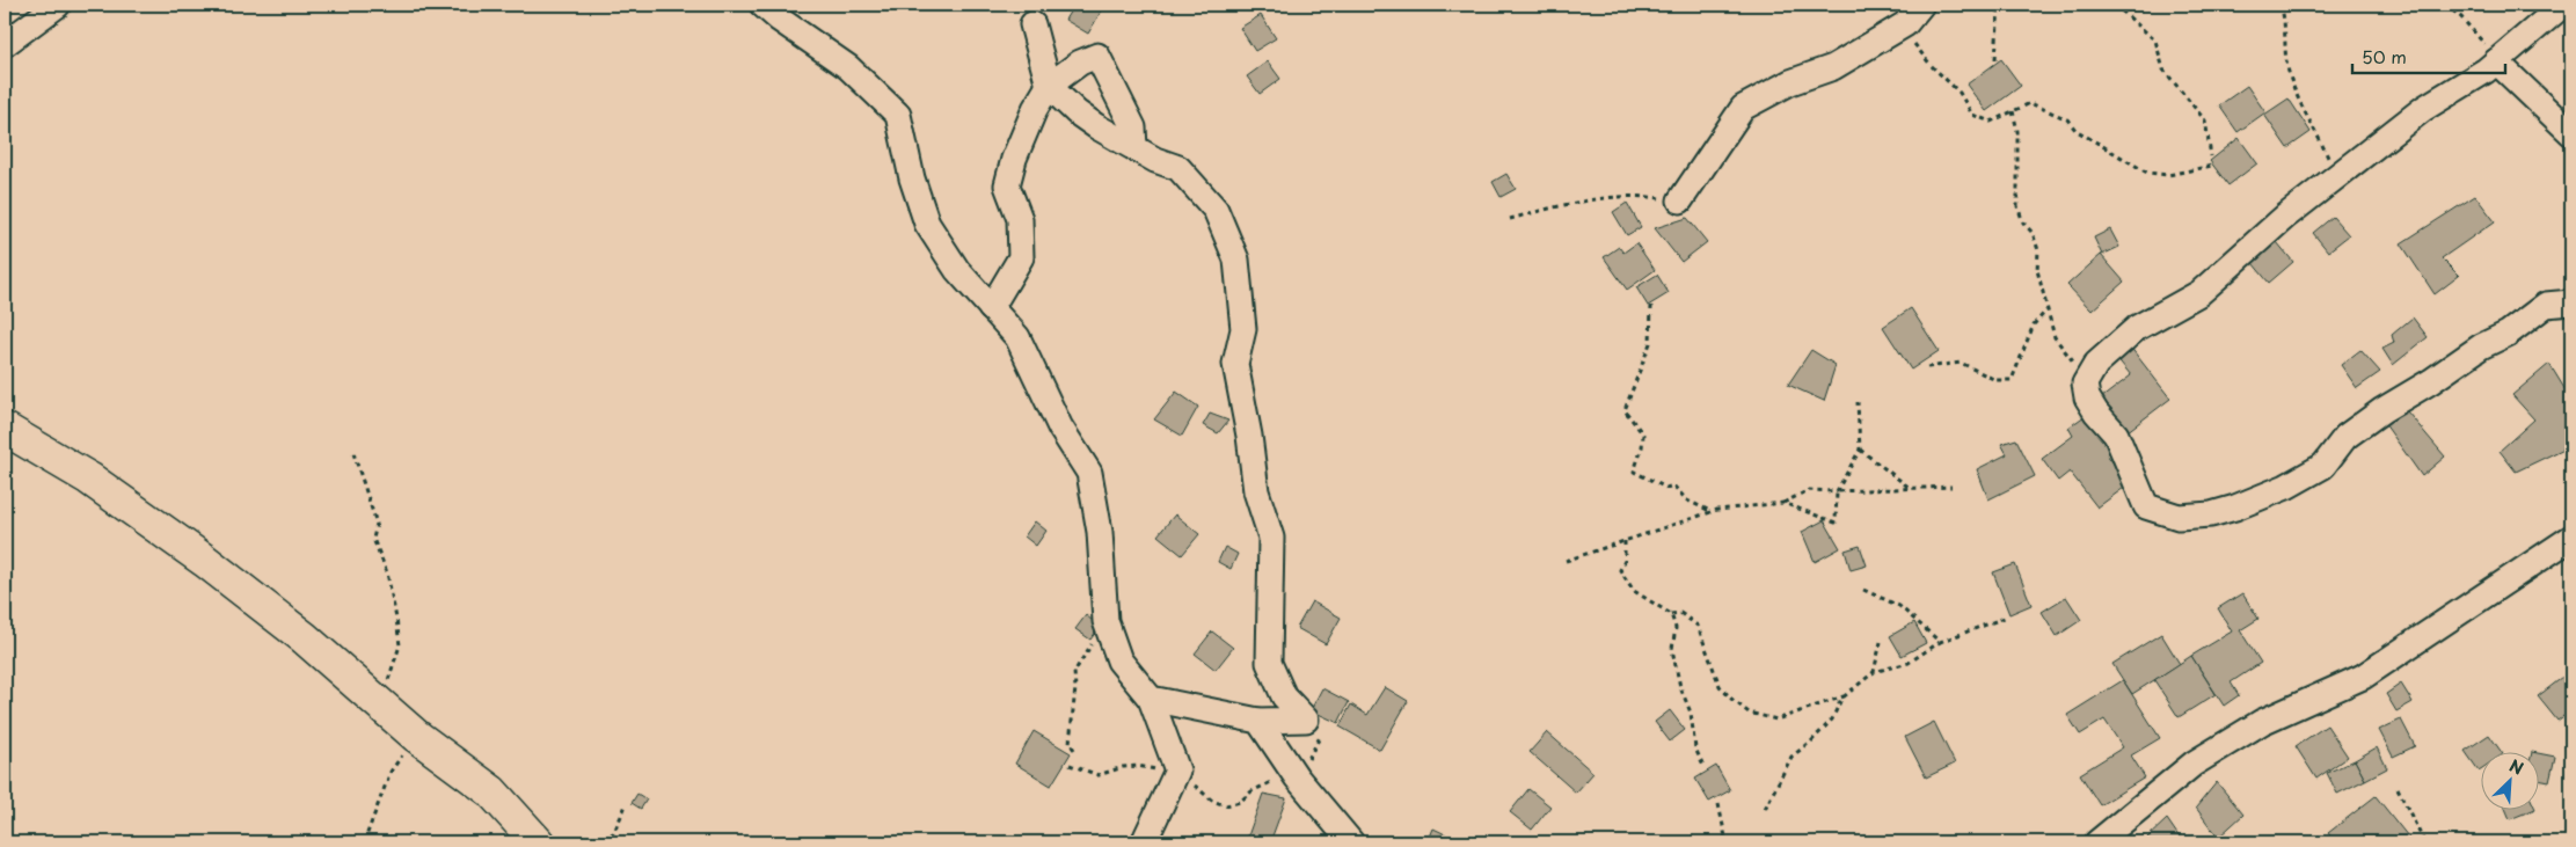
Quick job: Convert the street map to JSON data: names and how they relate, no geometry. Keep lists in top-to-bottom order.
{
  "scale_bar": "50 m",
  "north": "top right"
}
